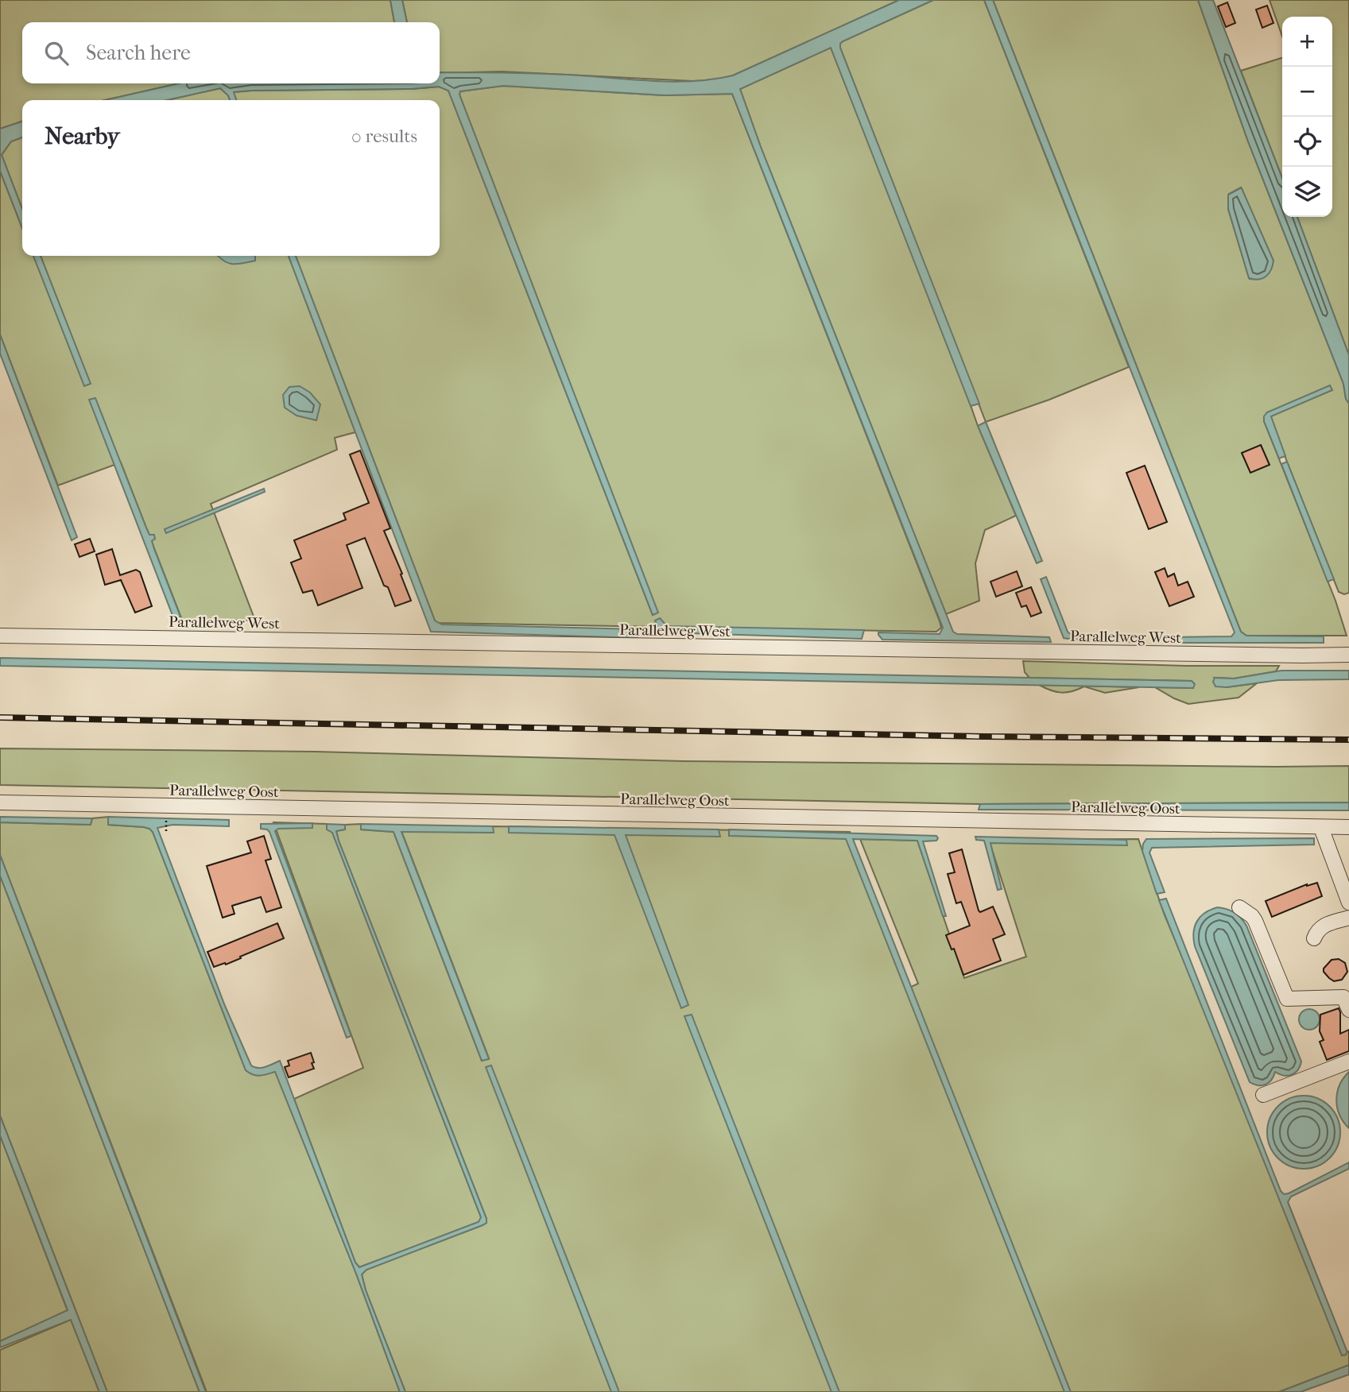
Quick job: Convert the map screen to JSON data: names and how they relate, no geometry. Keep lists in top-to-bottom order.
{
  "streets": {
    "street": ["Parallelweg West", "Parallelweg Oost"]
  },
  "page": {
    "map_buttons": ["+", "−"],
    "search": "Search here",
    "heading": ["Nearby", "0 results"]
  }
}
